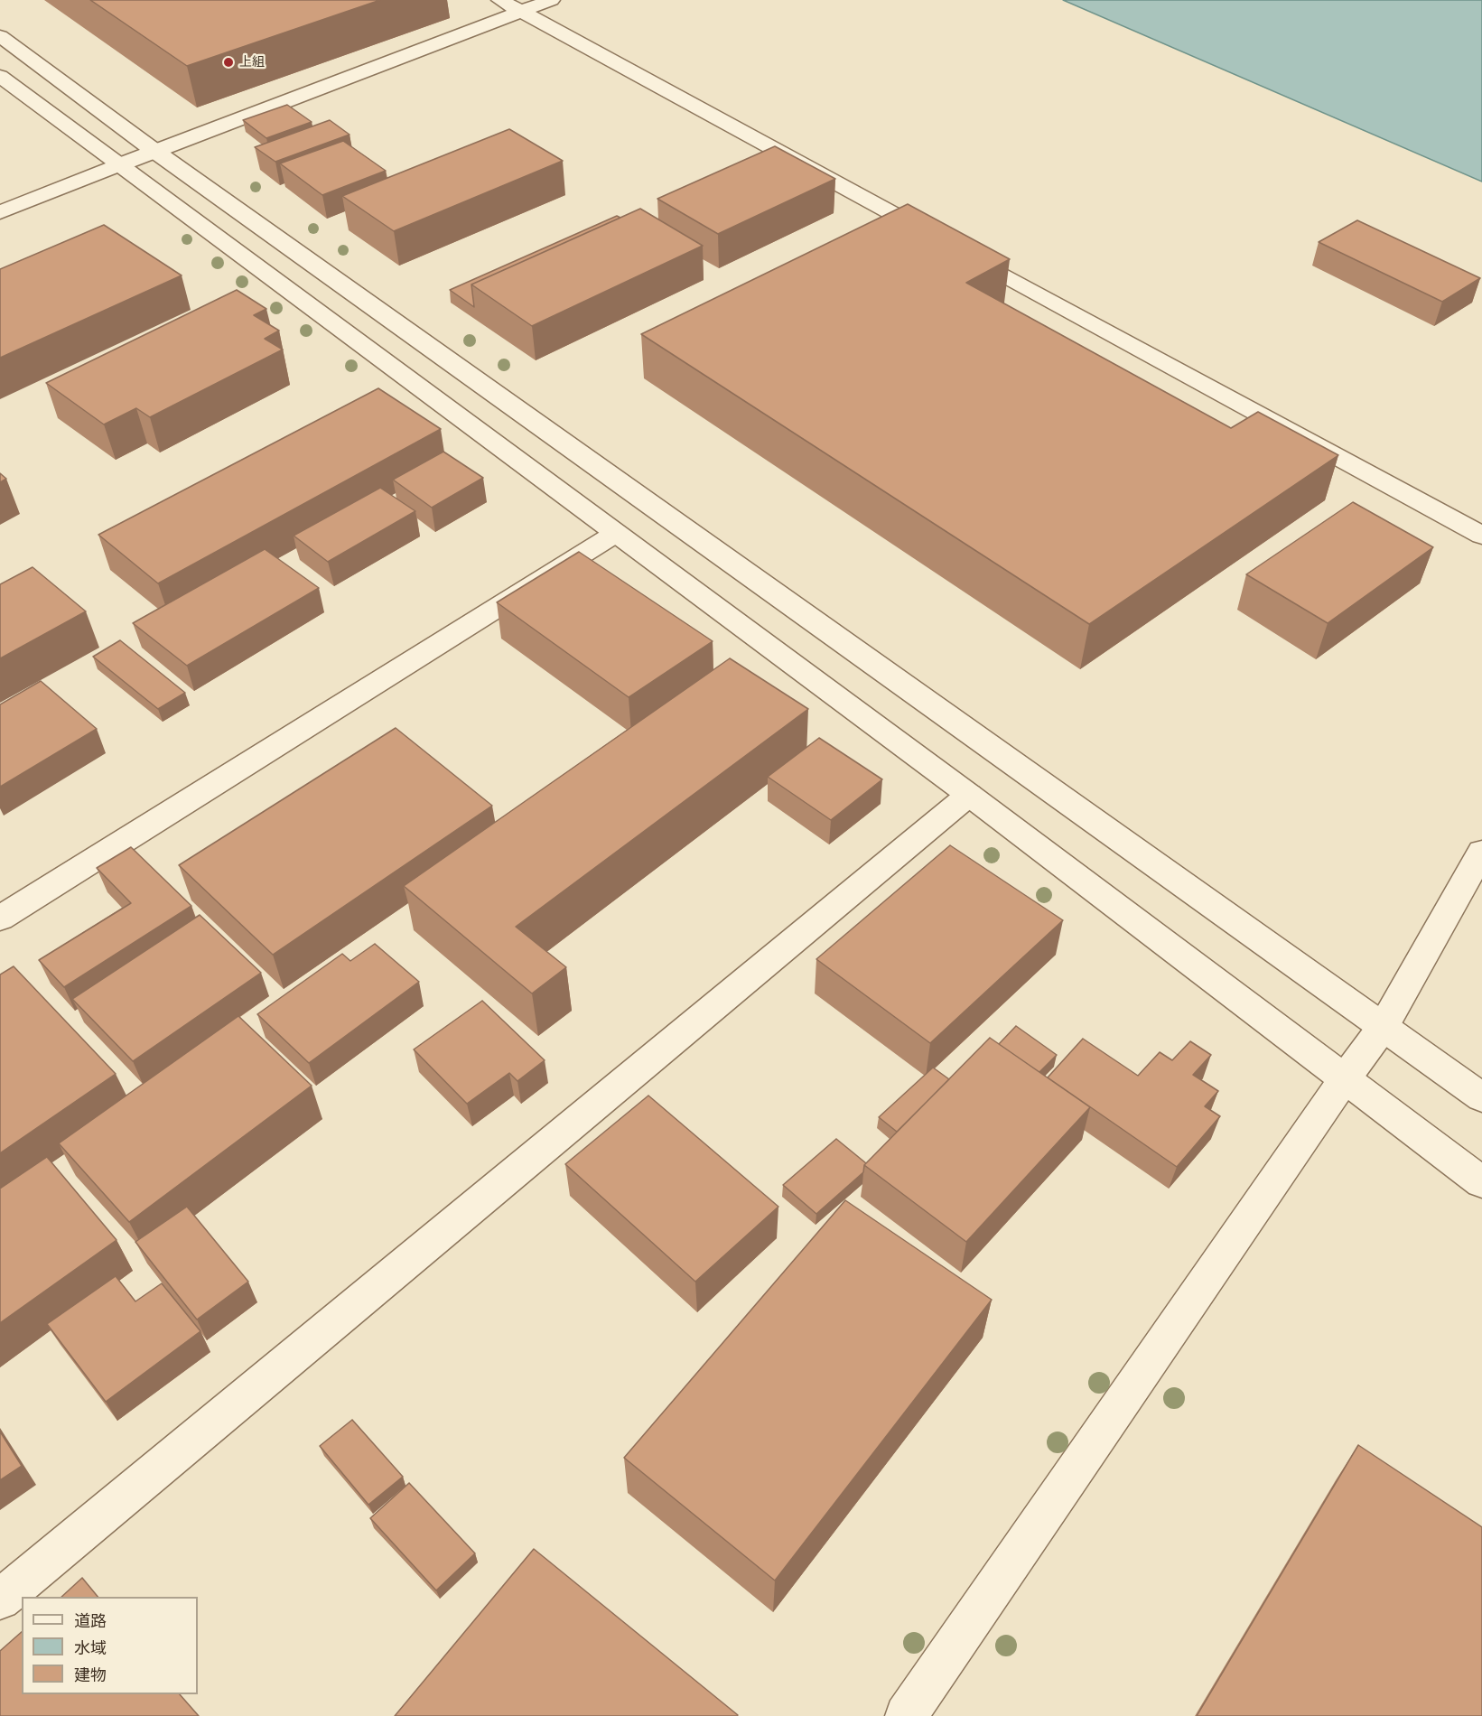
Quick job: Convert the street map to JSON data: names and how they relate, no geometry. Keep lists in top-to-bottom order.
{
  "places": ["上組"],
  "legend": ["道路", "水域", "建物"]
}
